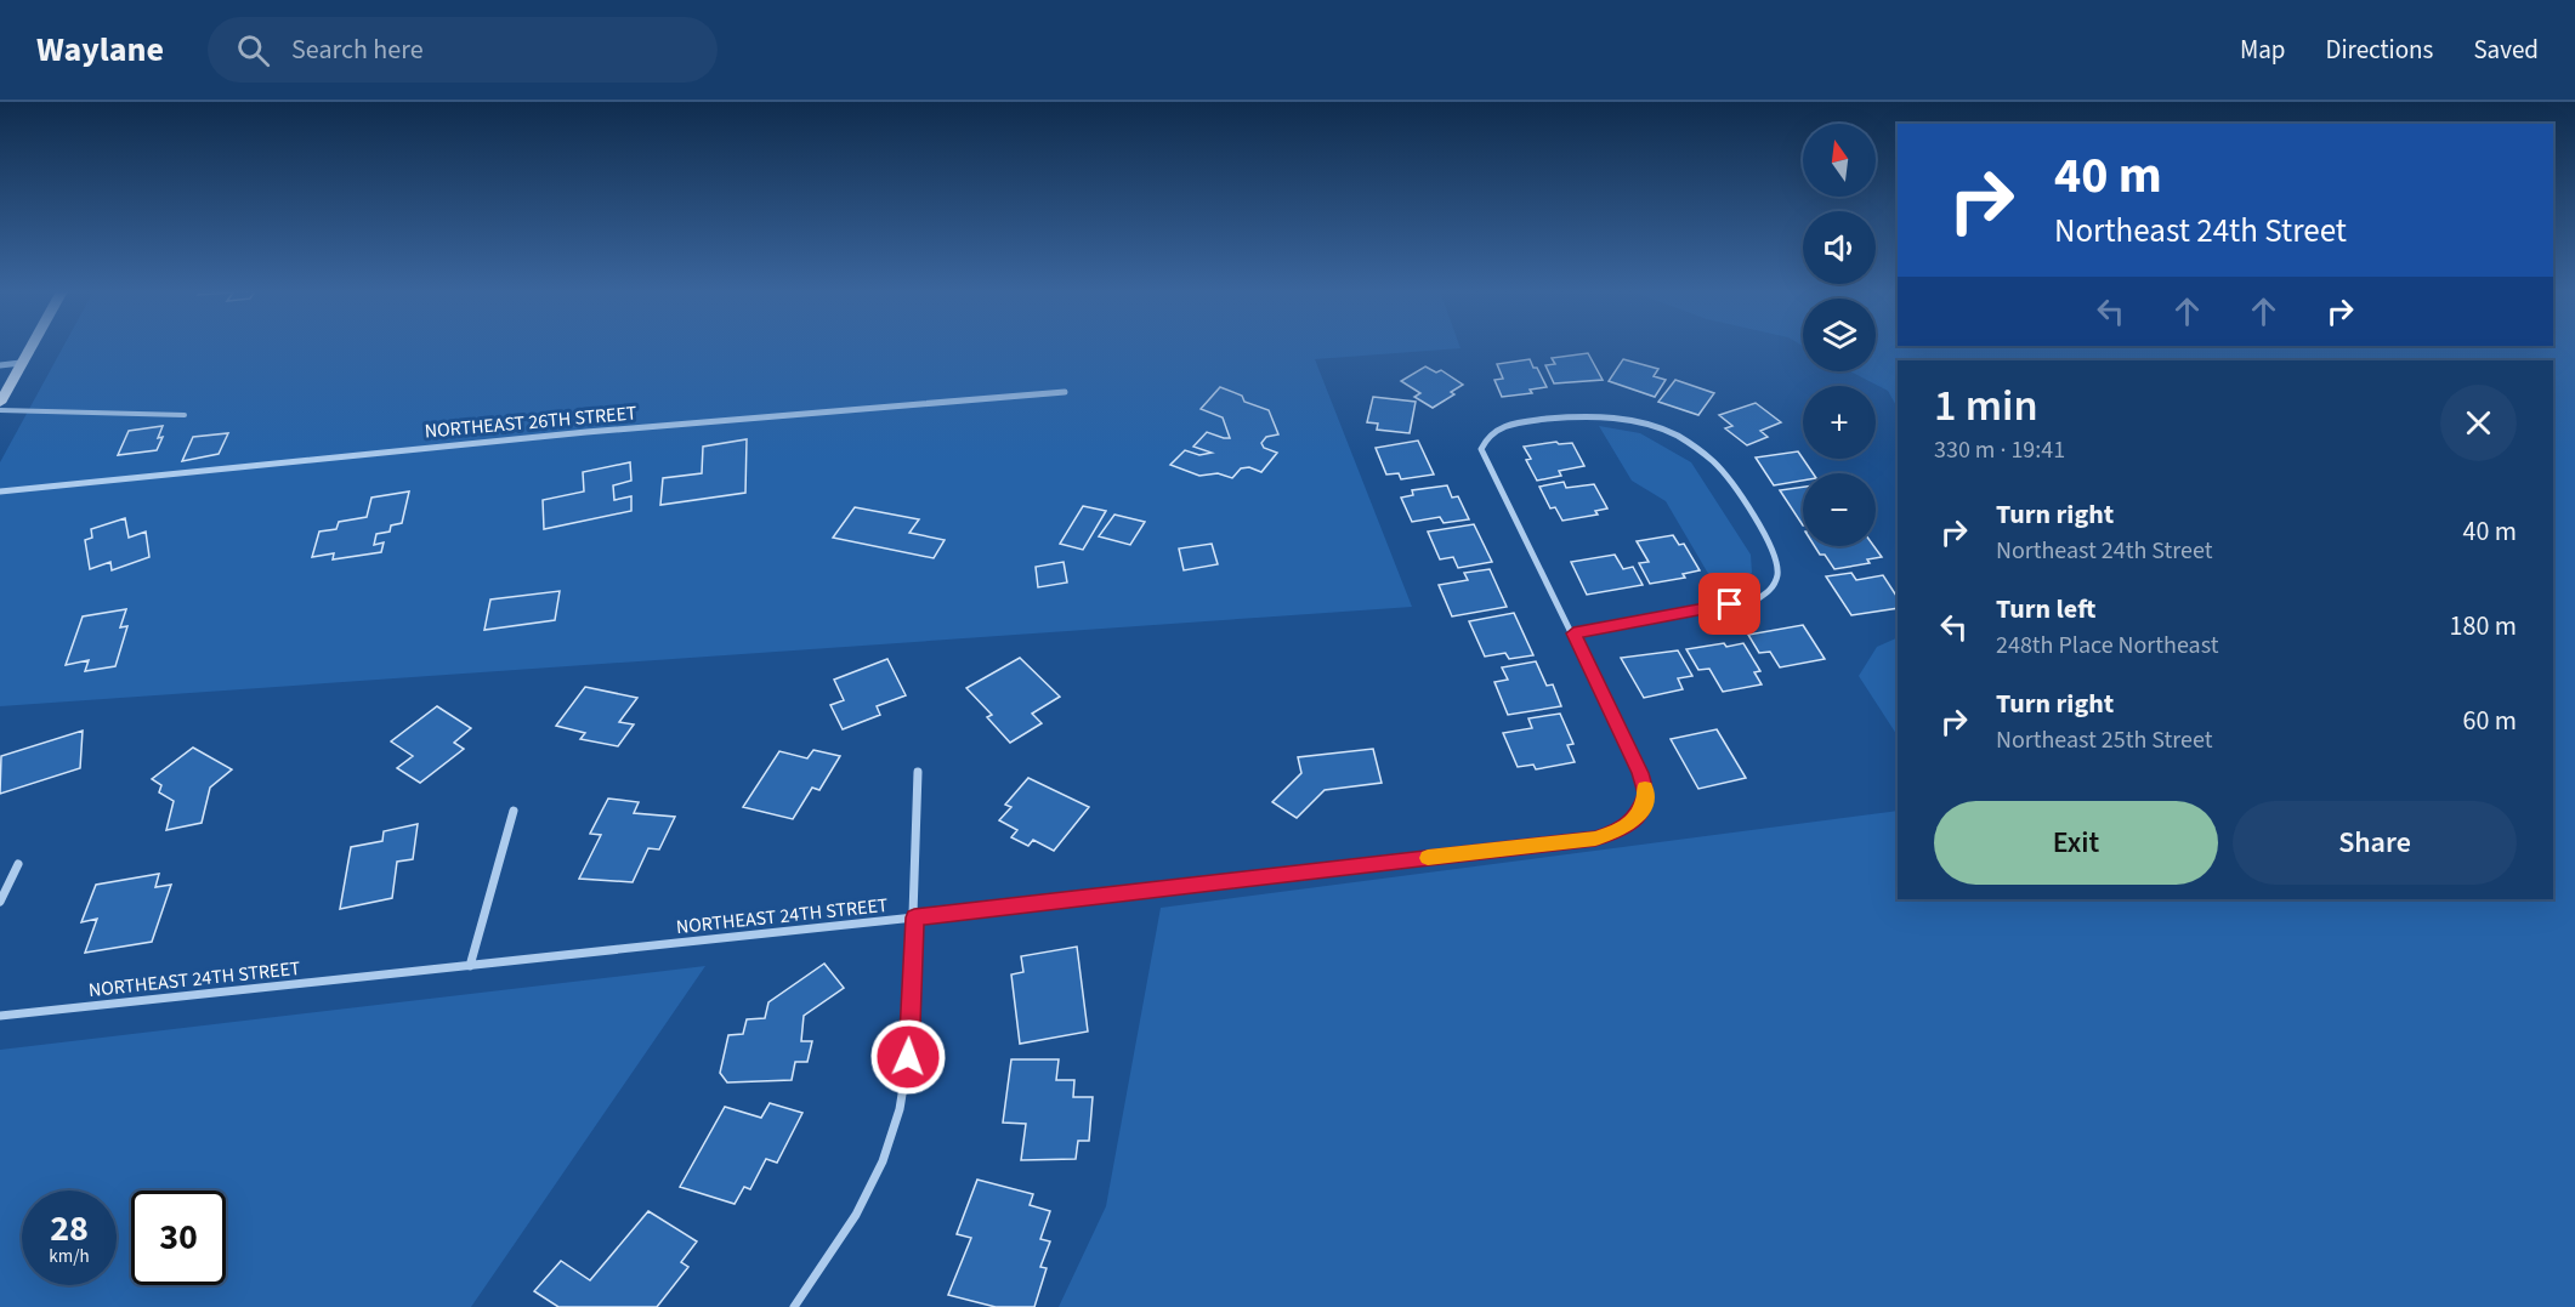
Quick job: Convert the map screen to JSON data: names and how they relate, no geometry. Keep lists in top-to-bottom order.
{
  "streets": {
    "street": ["NORTHEAST 26TH STREET", "NORTHEAST 24TH STREET"]
  },
  "north": "top",
  "page": {
    "header": "Waylane",
    "search": "Search here",
    "nav": ["Map", "Directions", "Saved"],
    "map_buttons": ["+", "−"],
    "turn": ["40 m", "Northeast 24th Street"],
    "heading": ["1 min", "330 m · 19:41"],
    "list": [
      {
        "name": "Turn right",
        "note": "Northeast 24th Street",
        "value": "40 m"
      },
      {
        "name": "Turn left",
        "note": "248th Place Northeast",
        "value": "180 m"
      },
      {
        "name": "Turn right",
        "note": "Northeast 25th Street",
        "value": "60 m"
      }
    ],
    "buttons": ["Exit", "Share"],
    "speed": "28 km/h",
    "limit": "30"
  }
}
